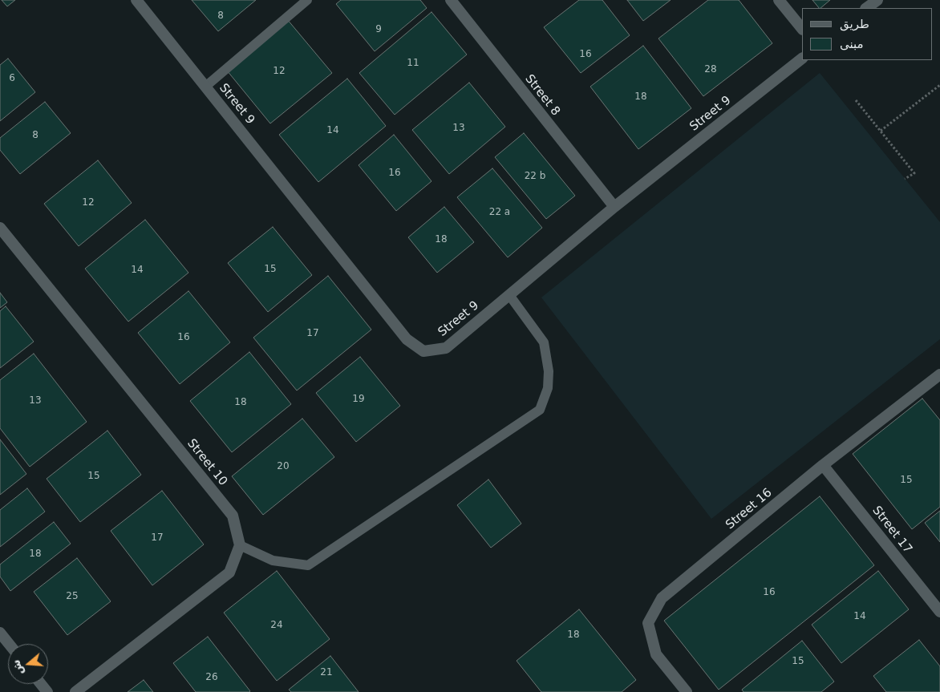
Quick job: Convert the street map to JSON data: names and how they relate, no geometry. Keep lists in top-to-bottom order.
{
  "streets": {
    "street": [
      "Street 8",
      "Street 9",
      "Street 10",
      "Street 16",
      "Street 17"
    ]
  },
  "crossings": [
    ["Street 8", "Street 9"],
    ["Street 16", "Street 17"]
  ],
  "house_numbers": [
    "8",
    "9",
    "16",
    "11",
    "28",
    "12",
    "6",
    "18",
    "13",
    "14",
    "8",
    "16",
    "22 b",
    "12",
    "22 a",
    "18",
    "15",
    "14",
    "17",
    "16",
    "19",
    "13",
    "18",
    "20",
    "15",
    "15",
    "17",
    "18",
    "16",
    "25",
    "14",
    "24",
    "18",
    "15",
    "21",
    "26"
  ],
  "legend": ["طريق", "مبنى"],
  "north": "left"
}
